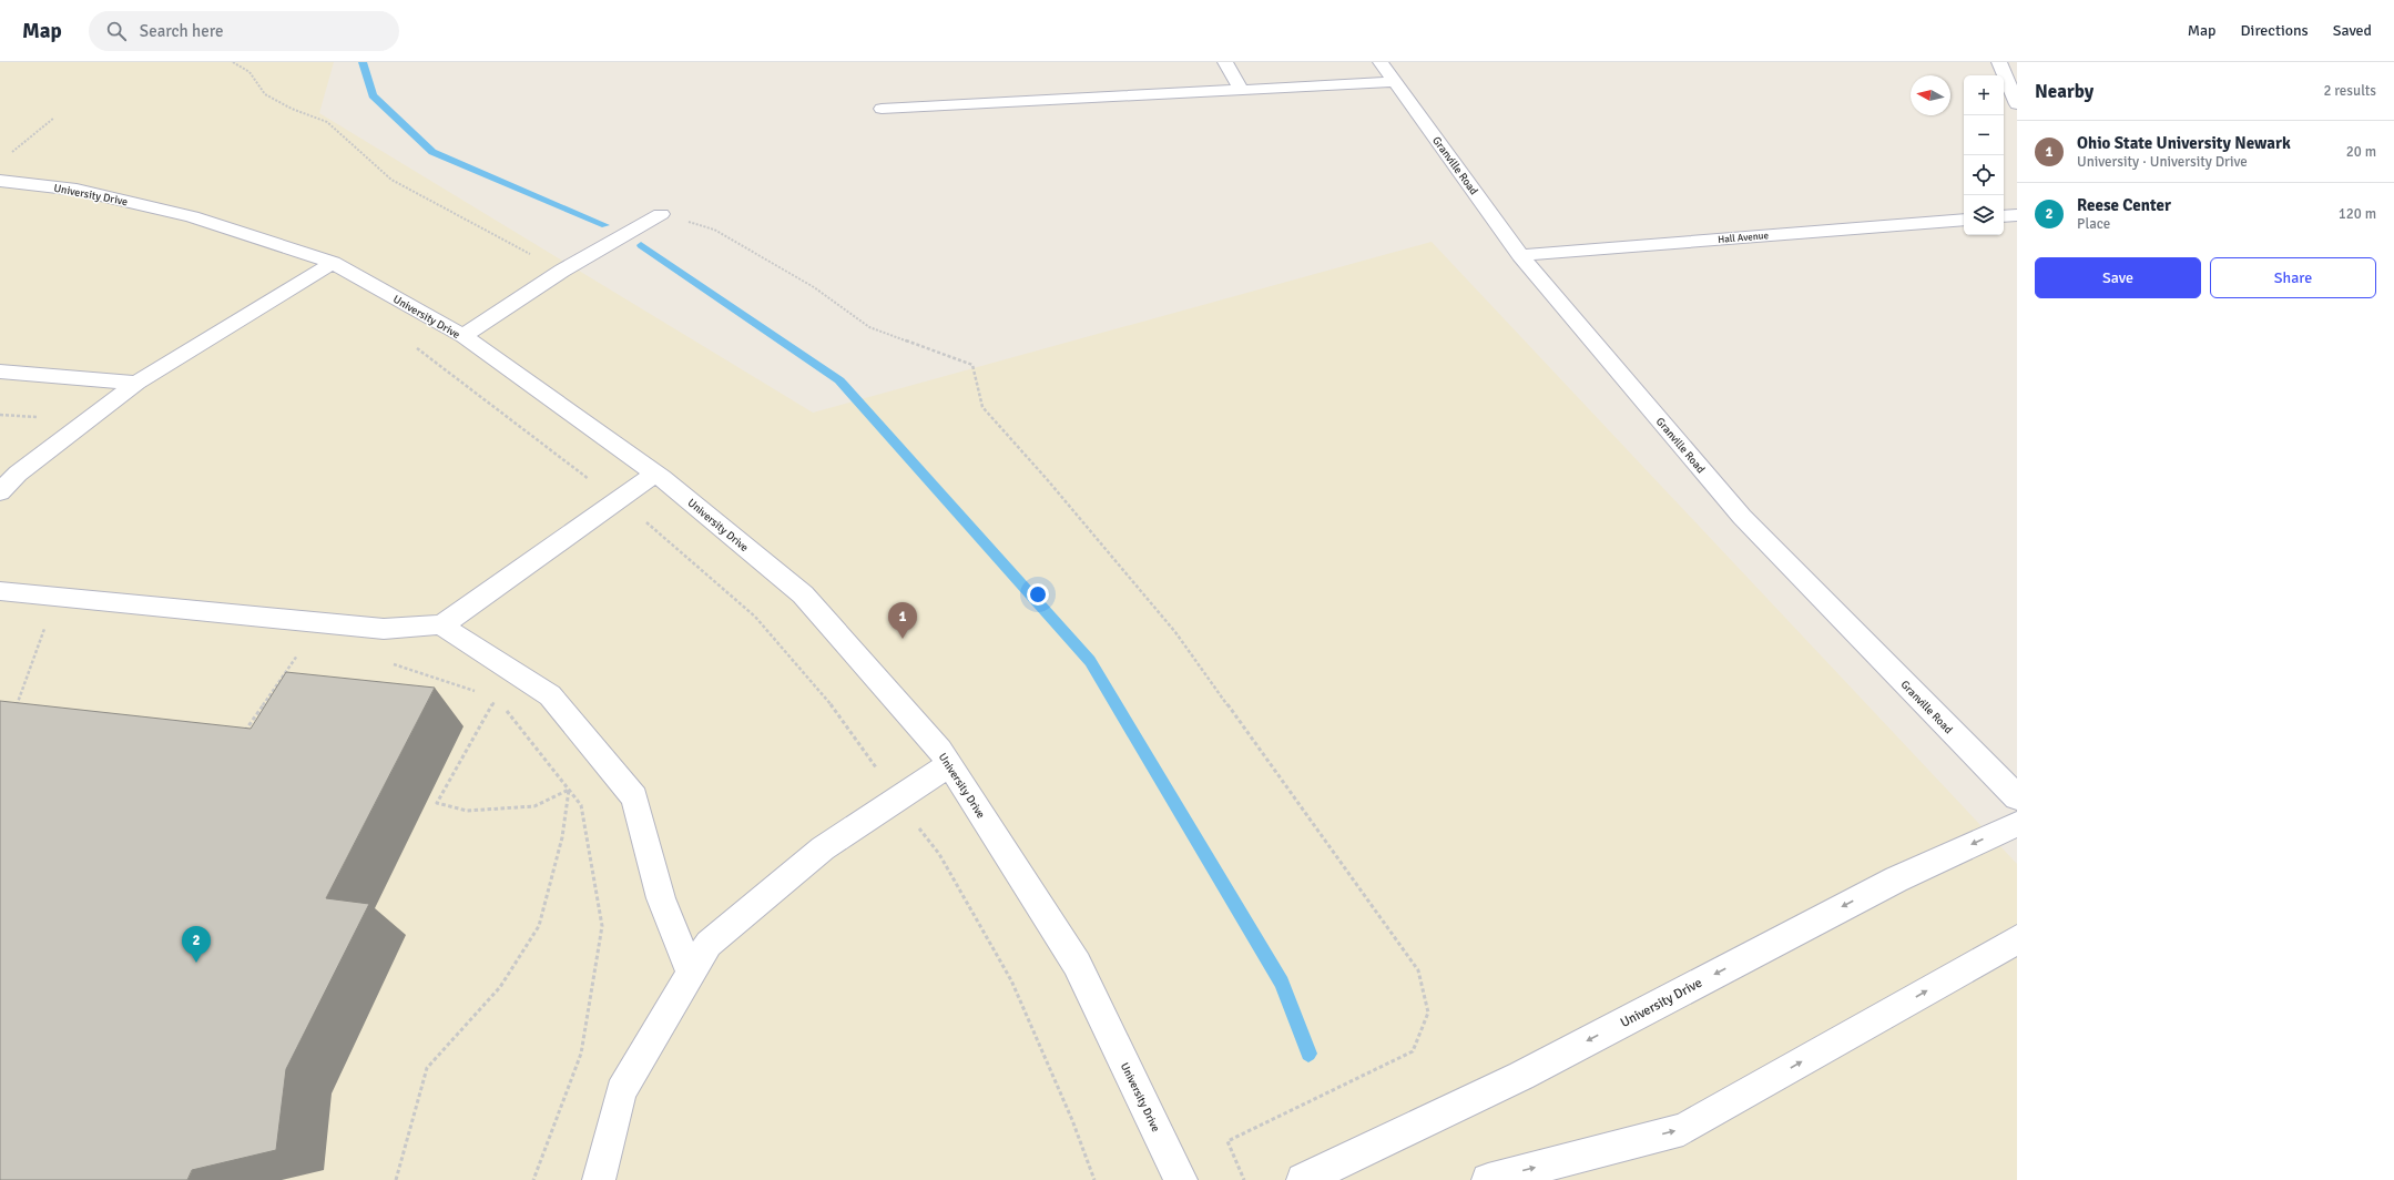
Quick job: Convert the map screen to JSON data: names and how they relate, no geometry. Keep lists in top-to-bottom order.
{
  "streets": {
    "street": ["Granville Road", "University Drive", "Hall Avenue"]
  },
  "crossings": [
    ["Granville Road", "Hall Avenue"]
  ],
  "north": "left",
  "page": {
    "header": "Map",
    "search": "Search here",
    "nav": ["Map", "Directions", "Saved"],
    "heading": ["Nearby", "2 results"],
    "map_buttons": ["+", "−"],
    "list": [
      {
        "mark": "1",
        "name": "Ohio State University Newark",
        "note": "University · University Drive",
        "value": "20 m"
      },
      {
        "mark": "2",
        "name": "Reese Center",
        "note": "Place",
        "value": "120 m"
      }
    ],
    "buttons": ["Save", "Share"],
    "pins": ["1", "2"]
  }
}
